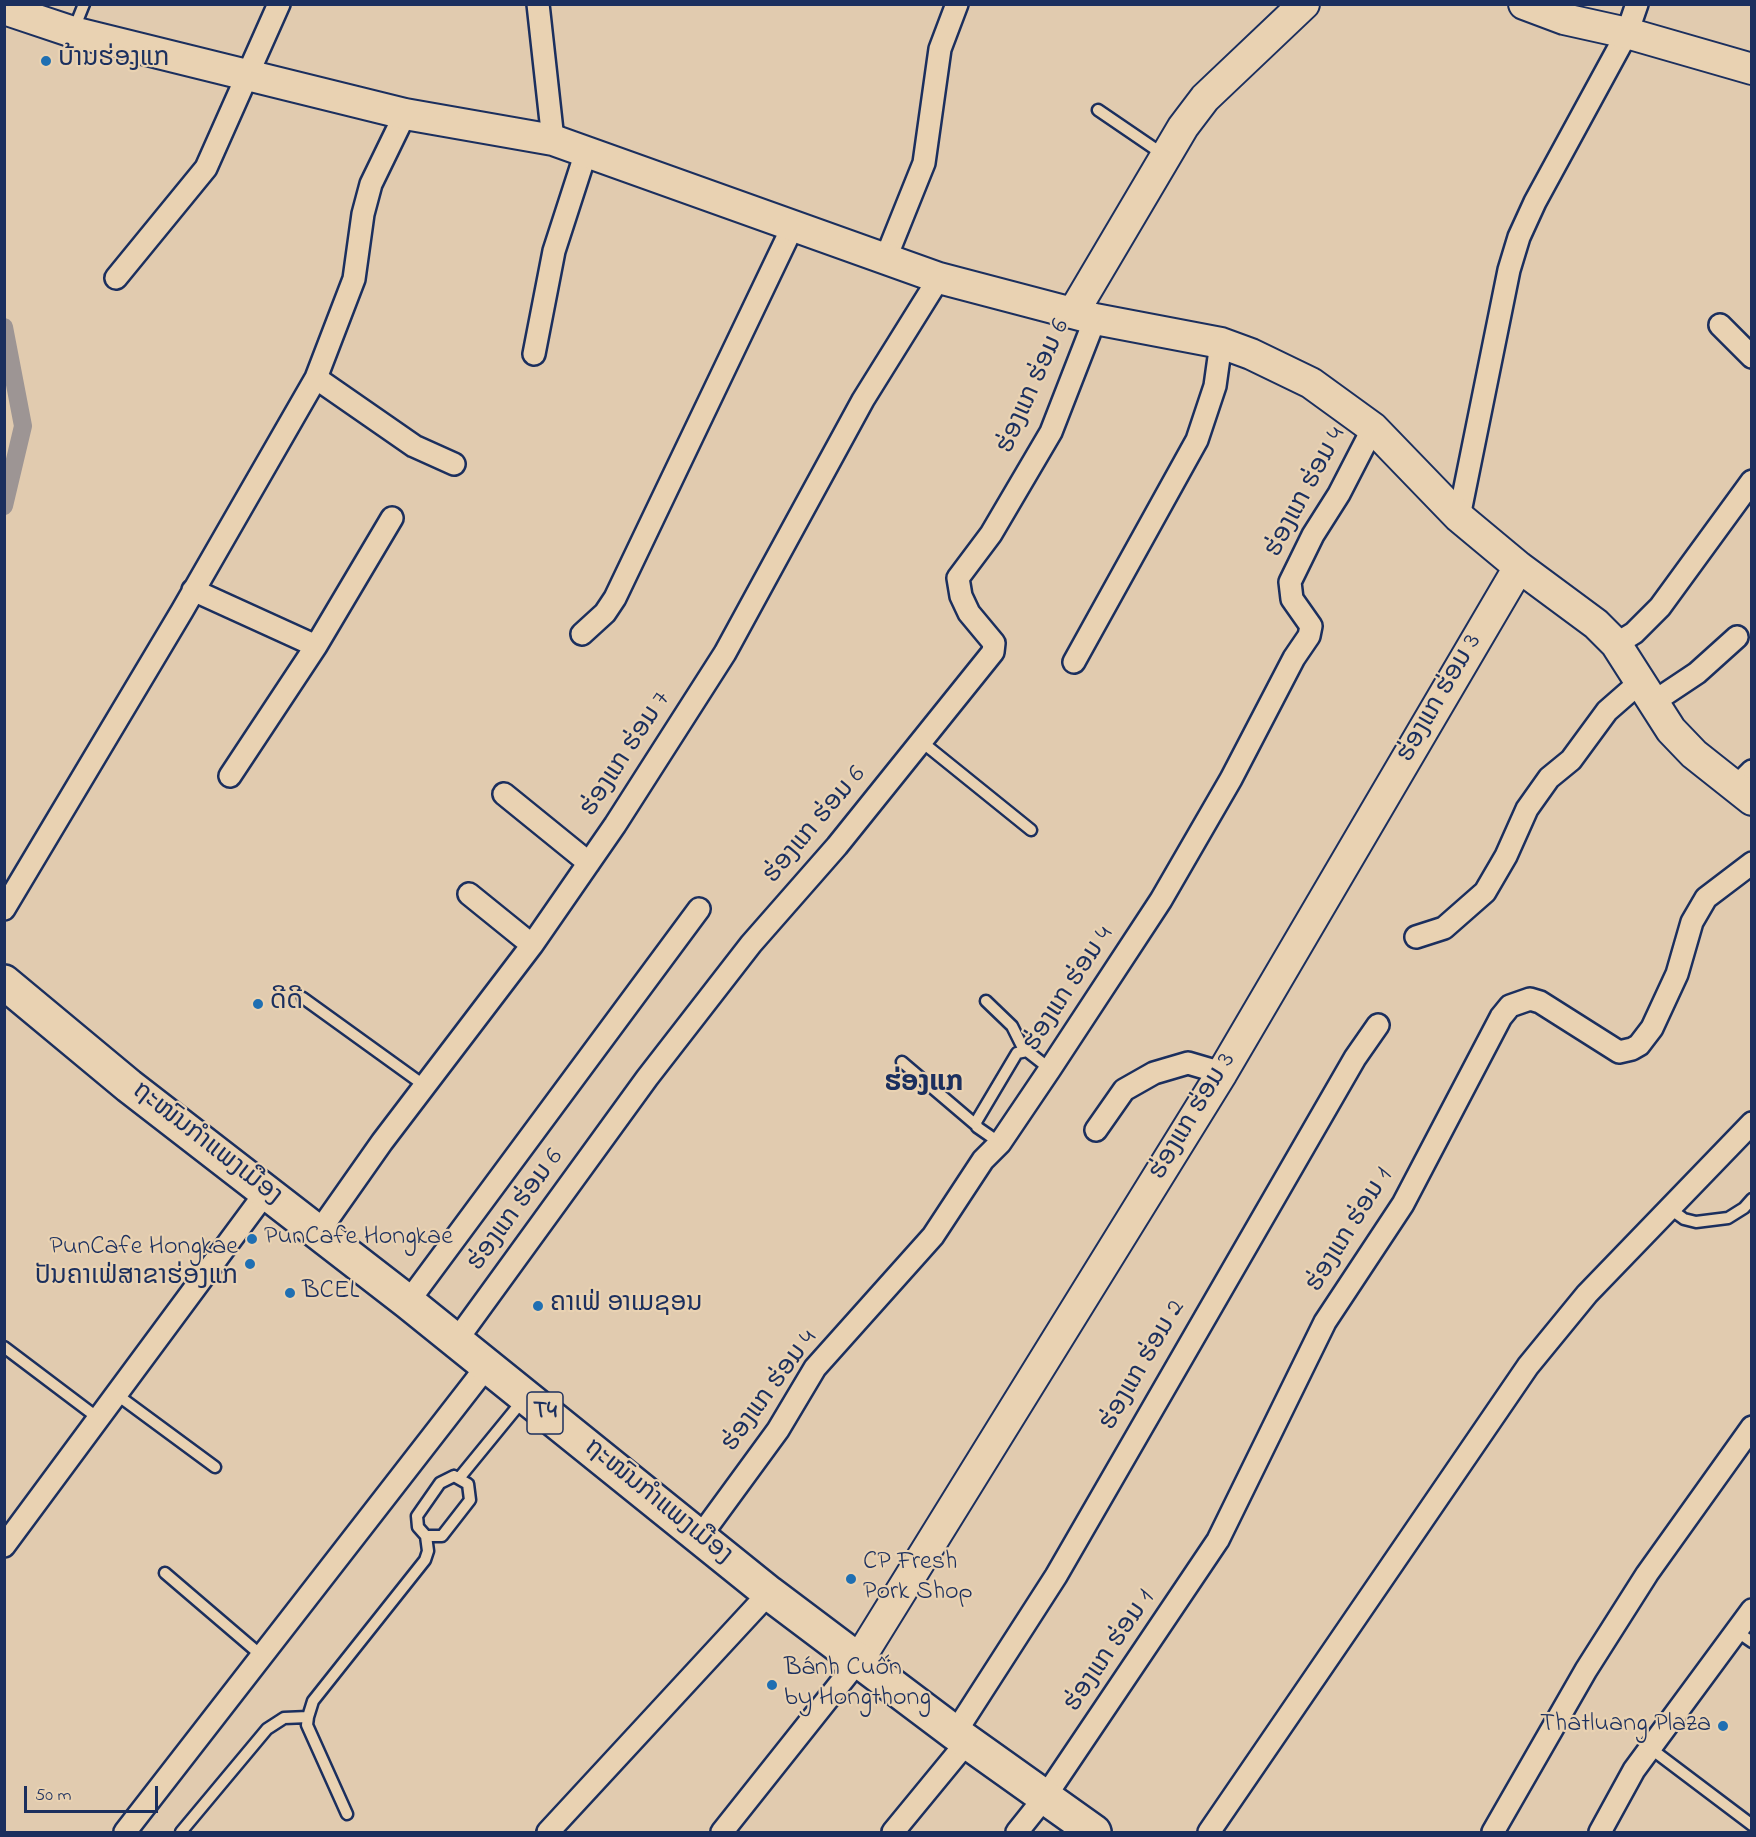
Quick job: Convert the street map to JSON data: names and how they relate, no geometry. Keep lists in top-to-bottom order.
{
  "streets": {
    "main road": ["ຖະໜົນກຳແພງເມືອງ", "T4"],
    "street": [
      "ຮ່ອງແກ ຮ່ອມ 6",
      "ຮ່ອງແກ ຮ່ອມ 4",
      "ຮ່ອງແກ ຮ່ອມ 3",
      "ຮ່ອງແກ ຮ່ອມ 7",
      "ຮ່ອງແກ ຮ່ອມ 1",
      "ຮ່ອງແກ ຮ່ອມ 2"
    ]
  },
  "crossings": [
    ["ຮ່ອງແກ ຮ່ອມ 6", "ຖະໜົນກຳແພງເມືອງ"],
    ["ຮ່ອງແກ ຮ່ອມ 4", "ຖະໜົນກຳແພງເມືອງ"],
    ["ຮ່ອງແກ ຮ່ອມ 3", "ຖະໜົນກຳແພງເມືອງ"],
    ["ຮ່ອງແກ ຮ່ອມ 7", "ຖະໜົນກຳແພງເມືອງ"],
    ["ຖະໜົນກຳແພງເມືອງ", "ຮ່ອງແກ ຮ່ອມ 1"],
    ["ຖະໜົນກຳແພງເມືອງ", "ຮ່ອງແກ ຮ່ອມ 2"]
  ],
  "districts": ["ຮ່ອງແກ"],
  "places": [
    "ບ້ານຮ່ອງແກ",
    "ດີດີ",
    "PunCafe Hongkae",
    "PunCafe Hongkae ປັນຄາເຟ່ສາຂາຮ່ອງແກ",
    "BCEL",
    "ຄາເຟ່ ອາເມຊອນ",
    "CP Fresh Pork Shop",
    "Bánh Cuốn by Hongthong",
    "Thatluang Plaza"
  ],
  "scale_bar": "50 m"
}
